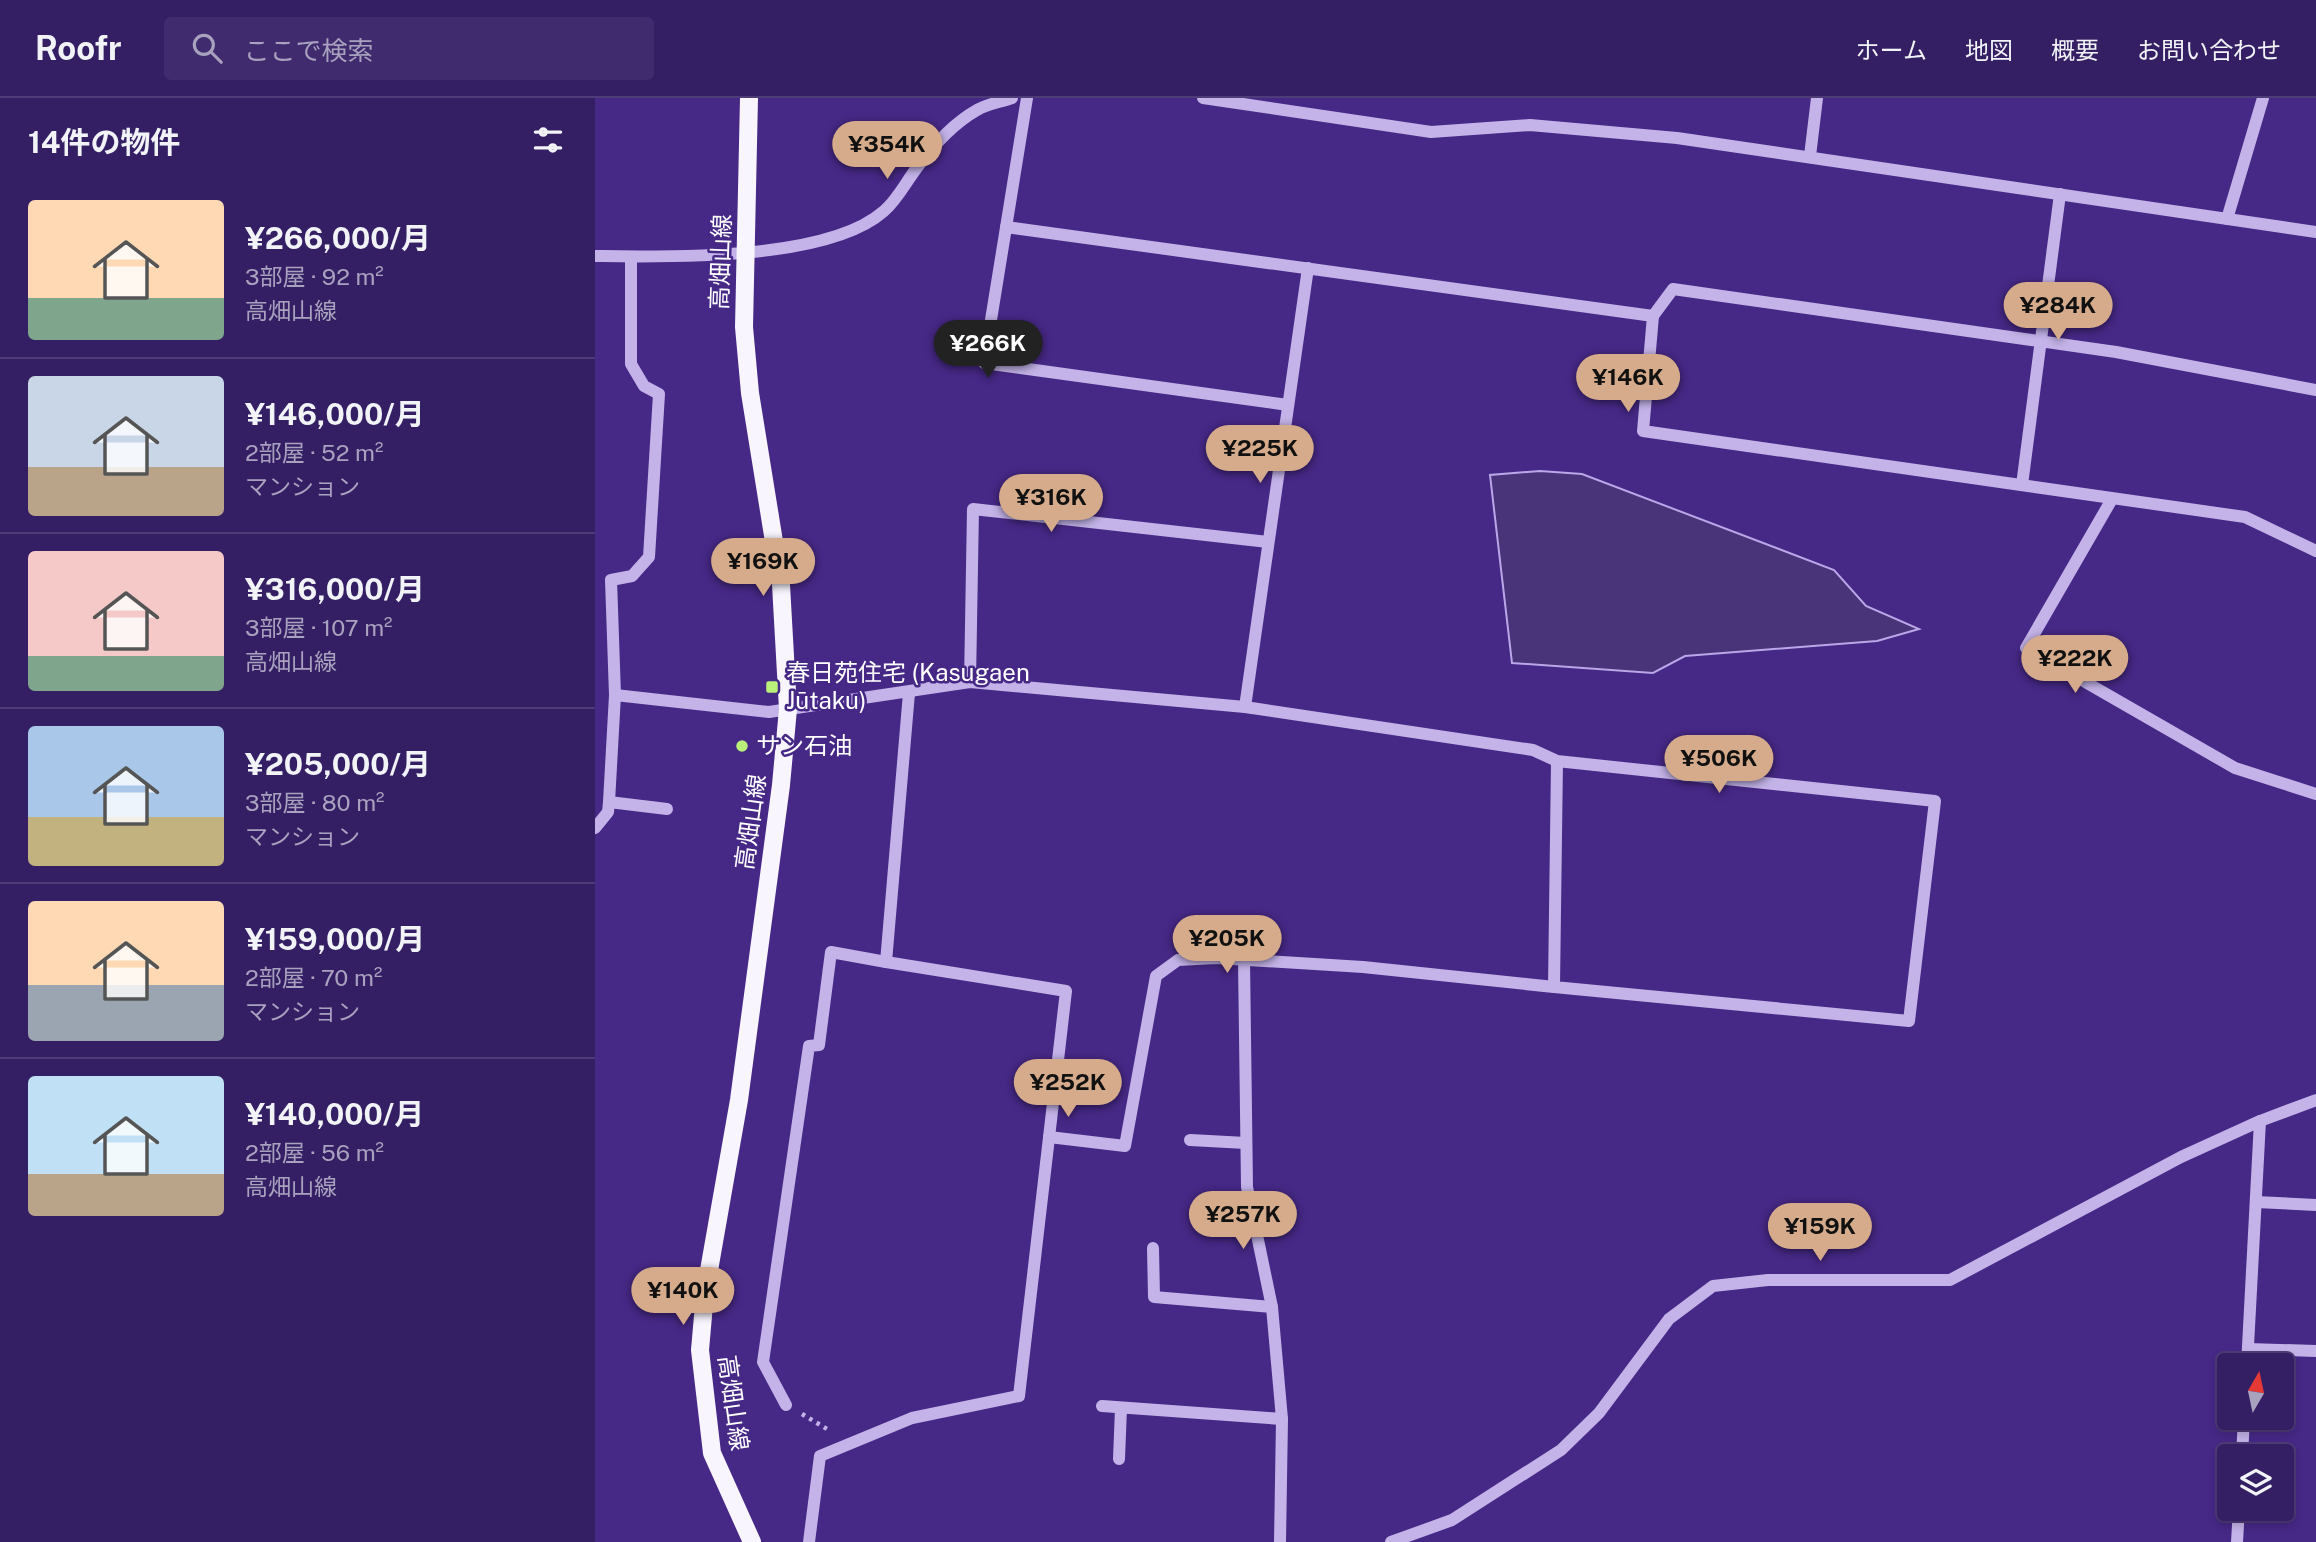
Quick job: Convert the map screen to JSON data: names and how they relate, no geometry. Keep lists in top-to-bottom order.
{
  "streets": {
    "main road": ["高畑山線"]
  },
  "places": {
    "transit": ["春日苑住宅 (Kasugaen Jūtaku)"],
    "other": ["サン石油"]
  },
  "north": "top",
  "page": {
    "header": "Roofr",
    "search": "ここで検索",
    "nav": [
      "ホーム",
      "地図",
      "概要",
      "お問い合わせ"
    ],
    "heading": "14件の物件",
    "price": [
      "¥354K",
      "¥284K",
      "¥266K",
      "¥146K",
      "¥225K",
      "¥316K",
      "¥169K",
      "¥222K",
      "¥506K",
      "¥205K",
      "¥252K",
      "¥257K",
      "¥159K",
      "¥140K"
    ],
    "list": [
      {
        "name": "¥266,000/月",
        "note": "3部屋 · 92 m² · 高畑山線"
      },
      {
        "name": "¥146,000/月",
        "note": "2部屋 · 52 m² · マンション"
      },
      {
        "name": "¥316,000/月",
        "note": "3部屋 · 107 m² · 高畑山線"
      },
      {
        "name": "¥205,000/月",
        "note": "3部屋 · 80 m² · マンション"
      },
      {
        "name": "¥159,000/月",
        "note": "2部屋 · 70 m² · マンション"
      },
      {
        "name": "¥140,000/月",
        "note": "2部屋 · 56 m² · 高畑山線"
      }
    ]
  }
}
